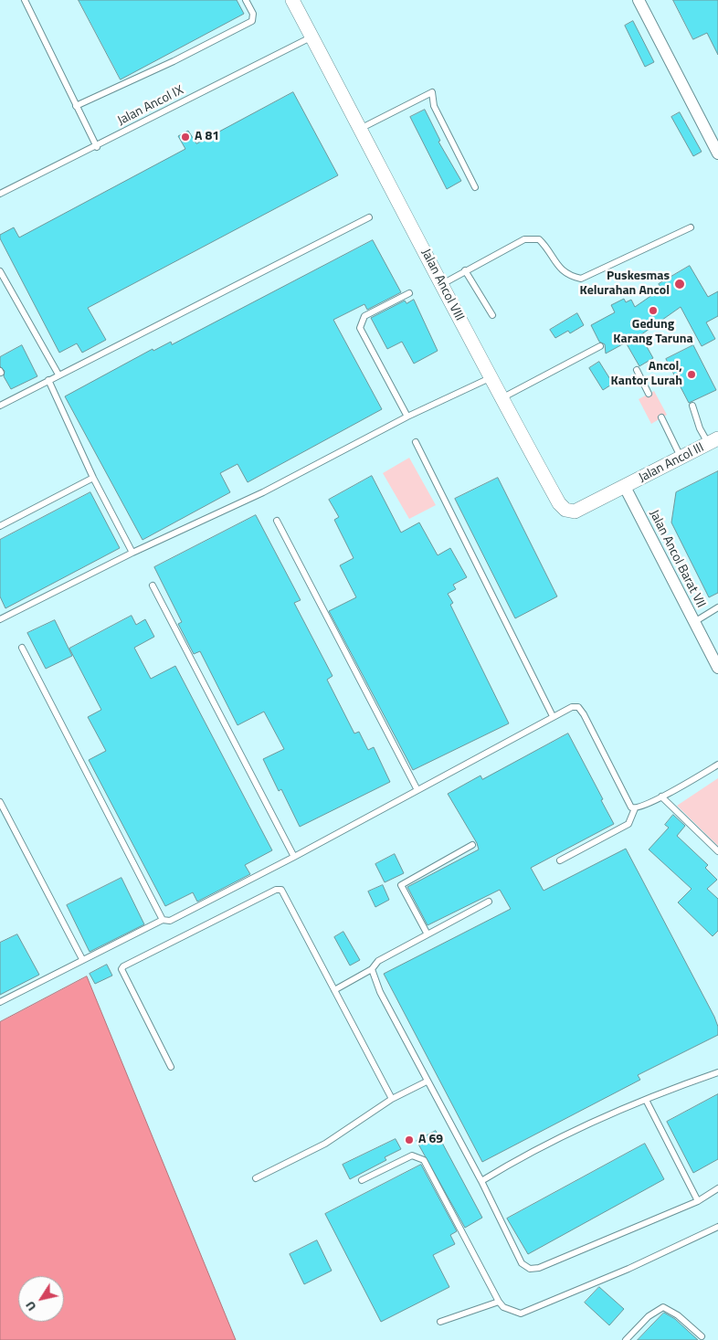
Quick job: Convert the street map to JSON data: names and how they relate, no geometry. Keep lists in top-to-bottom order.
{
  "streets": {
    "street": ["Jalan Ancol VIII", "Jalan Ancol III", "Jalan Ancol Barat VII"],
    "lane": ["Jalan Ancol IX"]
  },
  "crossings": [
    ["Jalan Ancol IX", "Jalan Ancol VIII"],
    ["Jalan Ancol VIII", "Jalan Ancol III"],
    ["Jalan Ancol VIII", "Jalan Ancol Barat VII"],
    ["Jalan Ancol III", "Jalan Ancol Barat VII"]
  ],
  "places": [
    "A 81",
    "Puskesmas Kelurahan Ancol",
    "Gedung Karang Taruna",
    "Ancol, Kantor Lurah",
    "A 69"
  ],
  "north": "bottom left"
}
